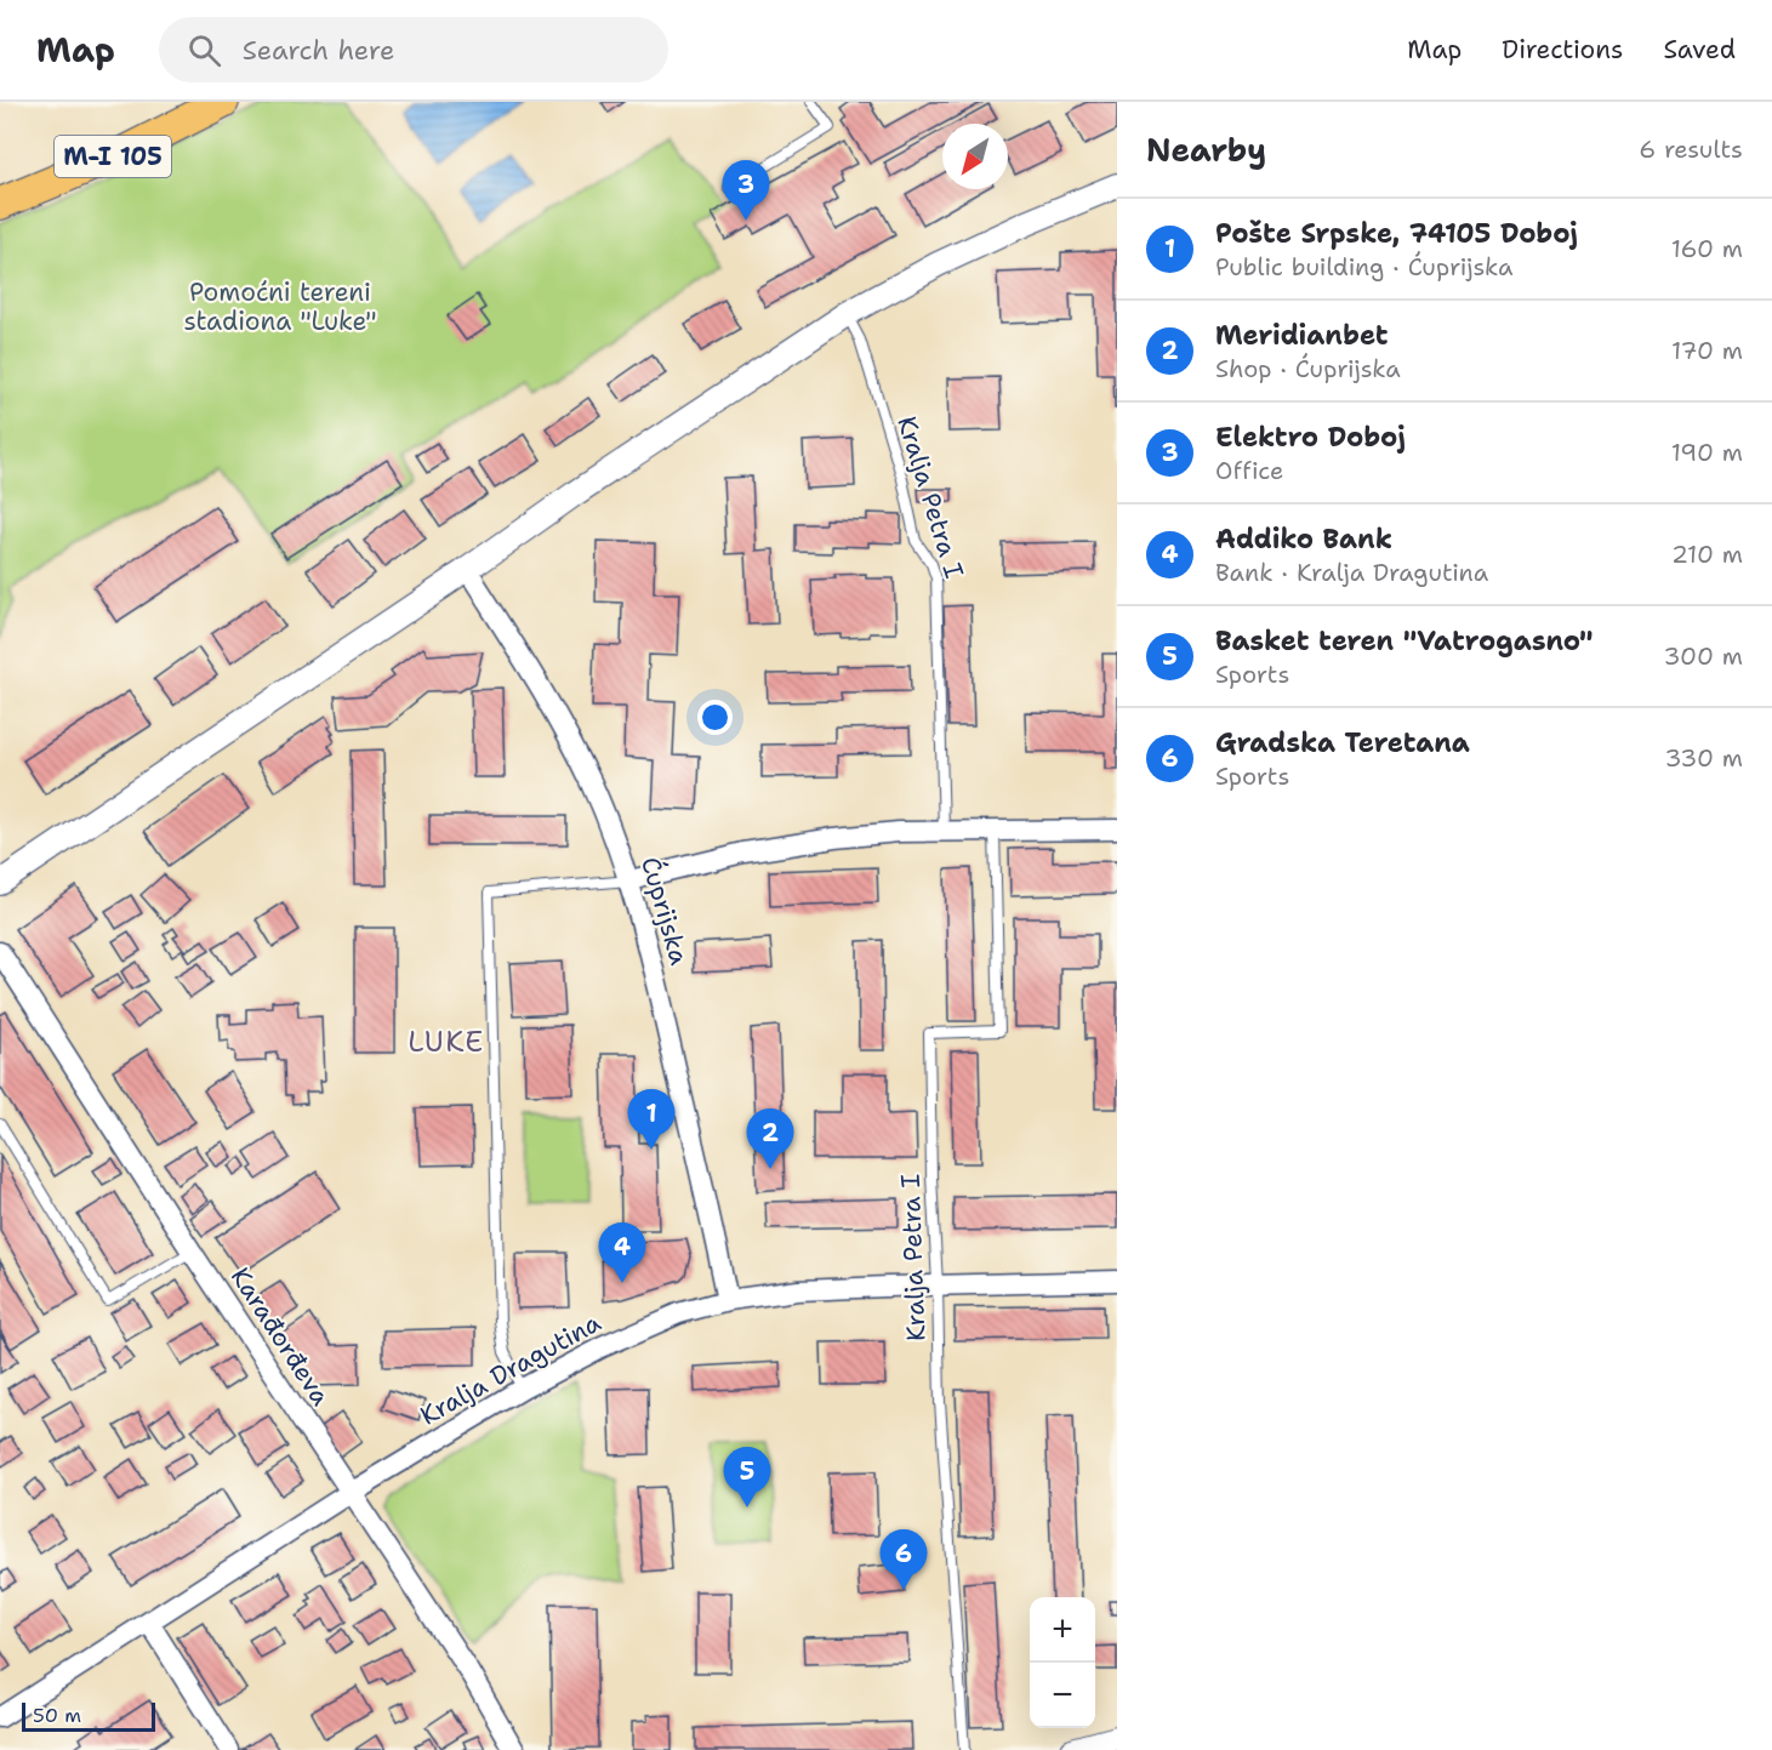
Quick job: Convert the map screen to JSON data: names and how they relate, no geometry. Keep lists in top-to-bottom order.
{
  "streets": {
    "main road": ["M-I 105"],
    "street": ["Ćuprijska", "Karađorđeva", "Kralja Dragutina"],
    "lane": ["Kralja Petra I"]
  },
  "crossings": [
    ["Kralja Petra I", "Kralja Dragutina"],
    ["Ćuprijska", "Kralja Dragutina"],
    ["Karađorđeva", "Kralja Dragutina"]
  ],
  "districts": ["LUKE"],
  "parks": ["Pomoćni tereni stadiona \"Luke\""],
  "scale_bar": "50 m",
  "north": "bottom left",
  "page": {
    "header": "Map",
    "search": "Search here",
    "nav": ["Map", "Directions", "Saved"],
    "heading": ["Nearby", "6 results"],
    "pins": [
      "3",
      "1",
      "2",
      "4",
      "5",
      "6"
    ],
    "list": [
      {
        "mark": "1",
        "name": "Pošte Srpske, 74105 Doboj",
        "note": "Public building · Ćuprijska",
        "value": "160 m"
      },
      {
        "mark": "2",
        "name": "Meridianbet",
        "note": "Shop · Ćuprijska",
        "value": "170 m"
      },
      {
        "mark": "3",
        "name": "Elektro Doboj",
        "note": "Office",
        "value": "190 m"
      },
      {
        "mark": "4",
        "name": "Addiko Bank",
        "note": "Bank · Kralja Dragutina",
        "value": "210 m"
      },
      {
        "mark": "5",
        "name": "Basket teren \"Vatrogasno\"",
        "note": "Sports",
        "value": "300 m"
      },
      {
        "mark": "6",
        "name": "Gradska Teretana",
        "note": "Sports",
        "value": "330 m"
      }
    ],
    "map_buttons": ["+", "−"],
    "scale": "50 m"
  }
}
